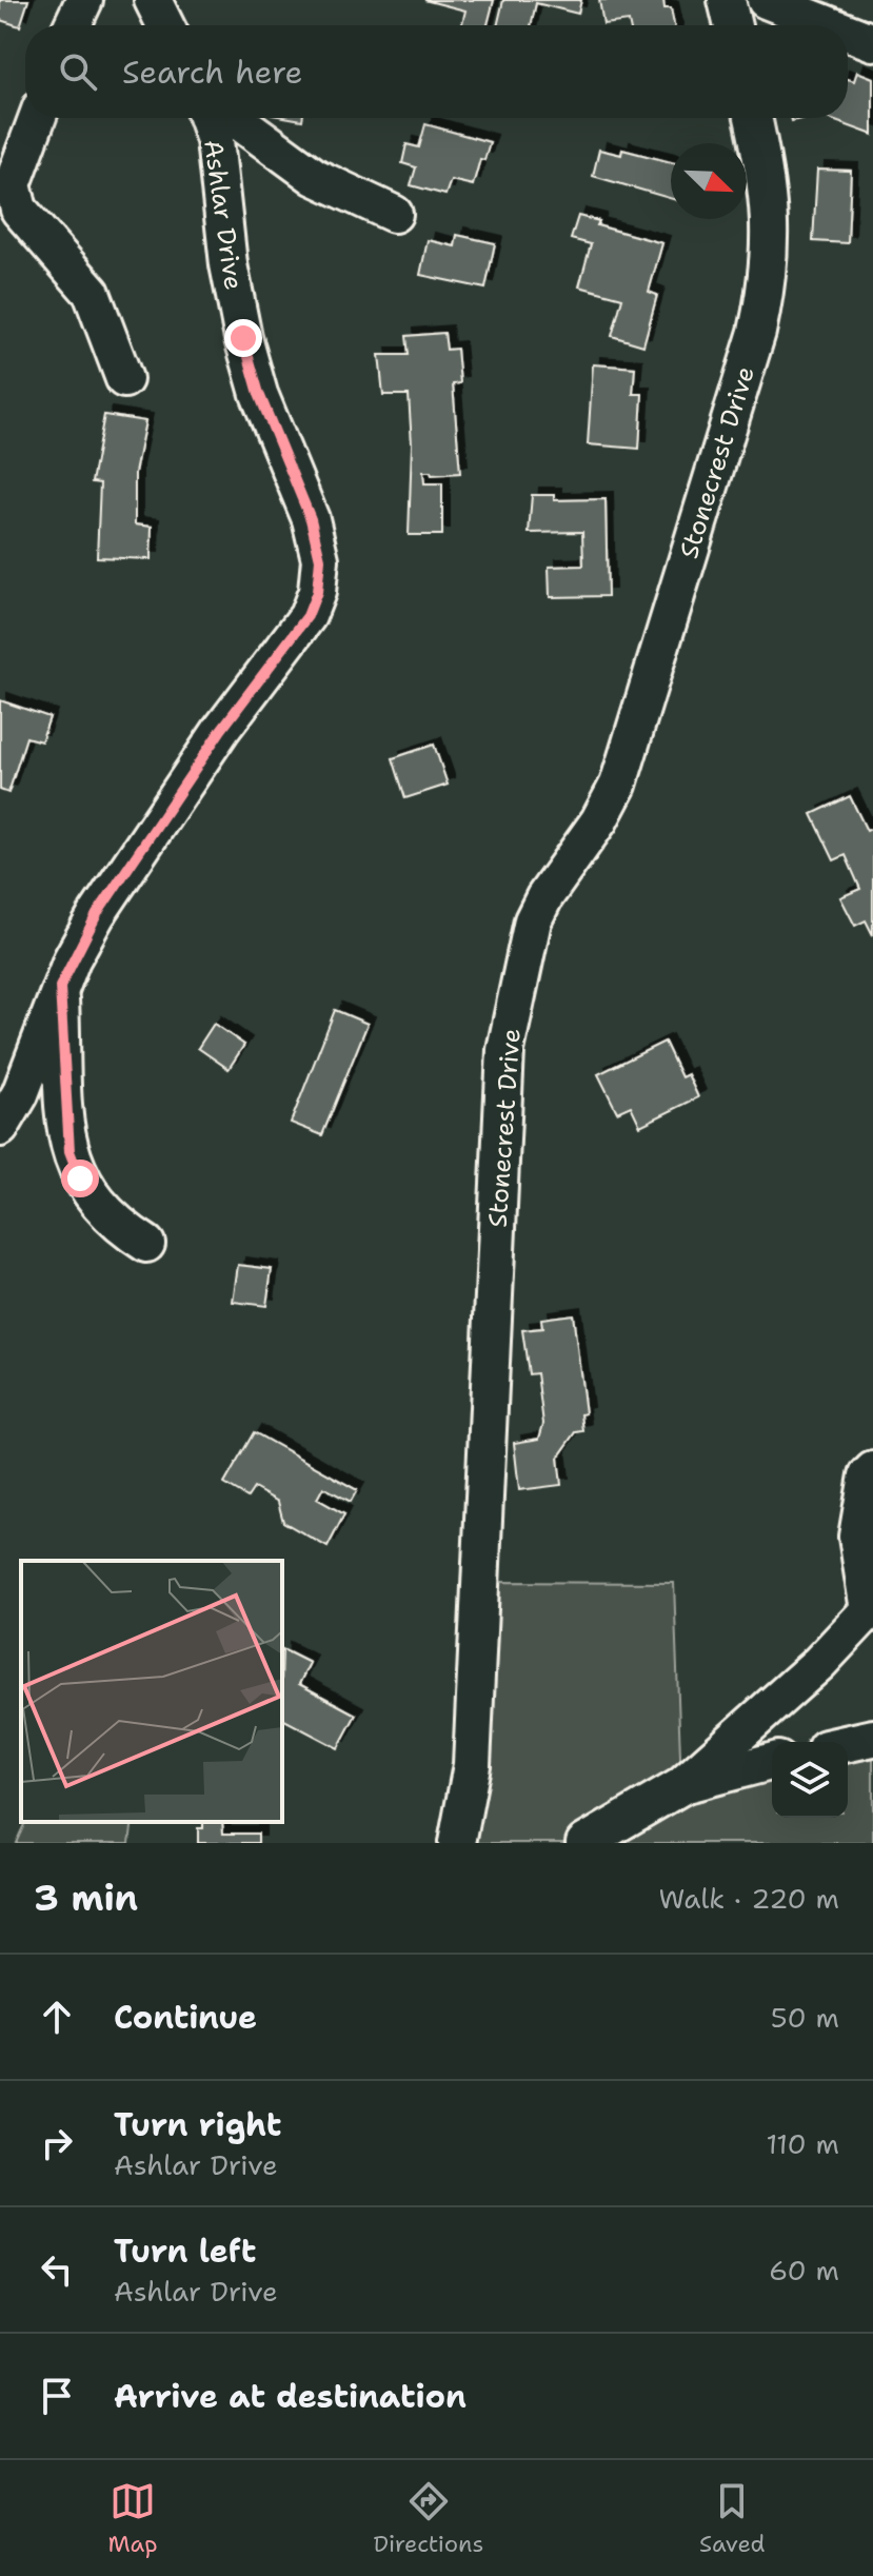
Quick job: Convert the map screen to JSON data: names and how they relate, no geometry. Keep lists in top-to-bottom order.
{
  "streets": {
    "street": ["Ashlar Drive", "Stonecrest Drive"]
  },
  "north": "bottom right",
  "page": {
    "search": "Search here",
    "heading": ["3 min", "Walk · 220 m"],
    "list": [
      ["Continue", "50 m"],
      ["Turn right", "Ashlar Drive", "110 m"],
      ["Turn left", "Ashlar Drive", "60 m"],
      "Arrive at destination"
    ],
    "nav": ["Map", "Directions", "Saved"]
  }
}
